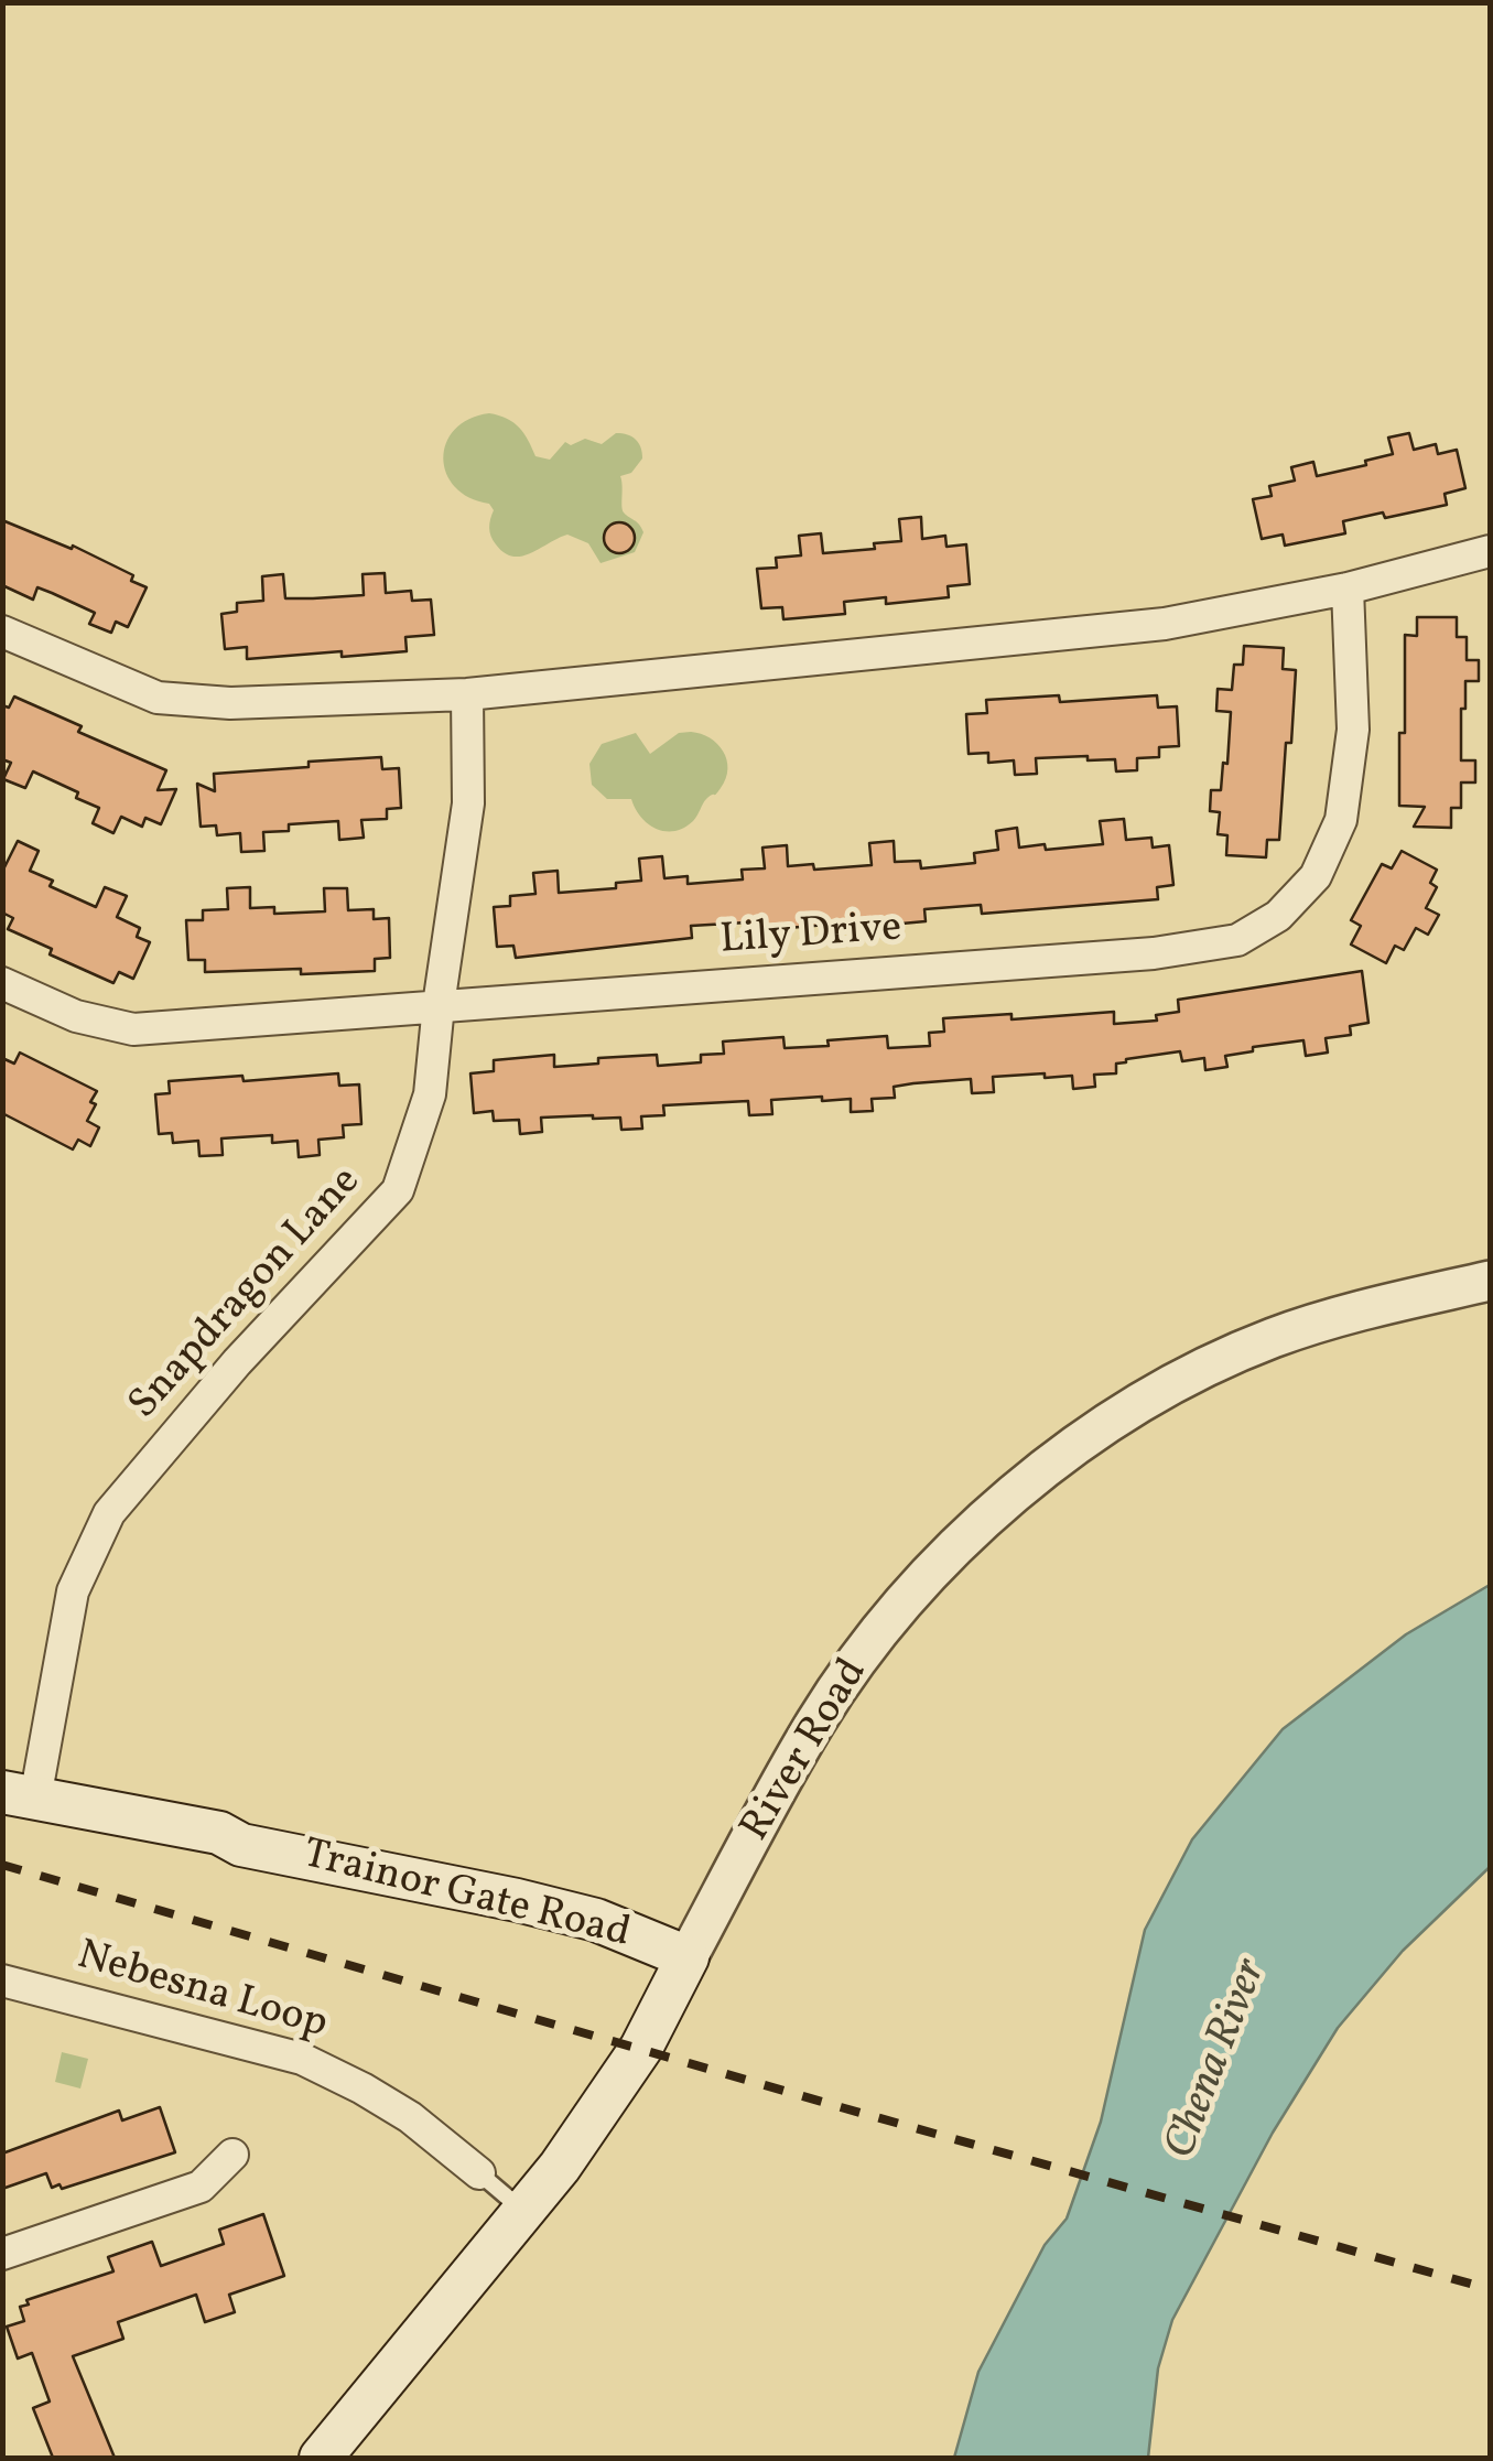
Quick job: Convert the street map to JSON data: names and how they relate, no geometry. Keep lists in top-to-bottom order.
{
  "streets": {
    "main road": ["River Road", "Trainor Gate Road"],
    "street": ["Lily Drive", "Snapdragon Lane", "Nebesna Loop"]
  },
  "crossings": [
    ["Lily Drive", "Snapdragon Lane"],
    ["Snapdragon Lane", "Trainor Gate Road"],
    ["River Road", "Trainor Gate Road"]
  ],
  "water": ["Chena River"]
}
